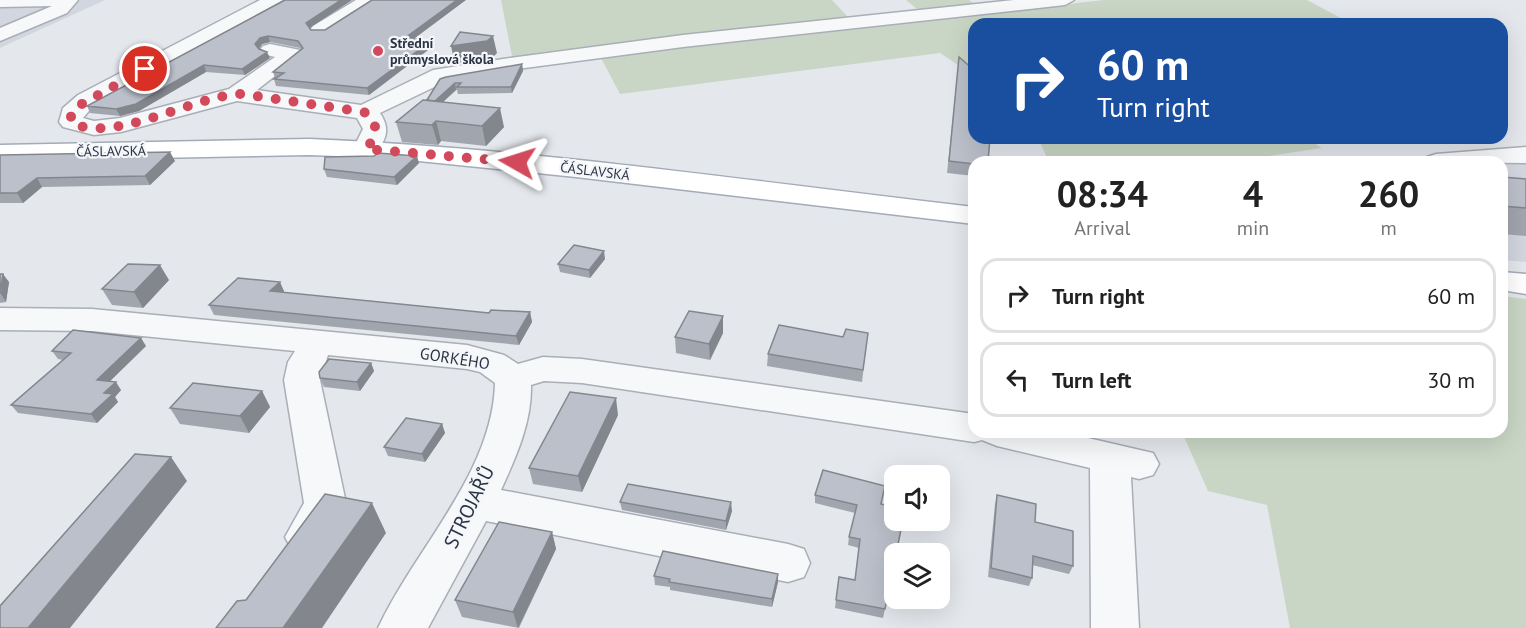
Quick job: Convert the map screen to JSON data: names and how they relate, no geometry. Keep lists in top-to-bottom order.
{
  "streets": {
    "main road": ["ČÁSLAVSKÁ"],
    "street": ["GORKÉHO", "STROJAŘŮ"]
  },
  "crossings": [
    ["GORKÉHO", "STROJAŘŮ"]
  ],
  "places": ["Střední průmyslová škola"],
  "page": {
    "turn": ["60 m", "Turn right"],
    "eta": [
      "08:34",
      "Arrival",
      "4",
      "min",
      "260",
      "m"
    ],
    "list": [
      {
        "name": "Turn right",
        "value": "60 m"
      },
      {
        "name": "Turn left",
        "value": "30 m"
      }
    ]
  }
}
